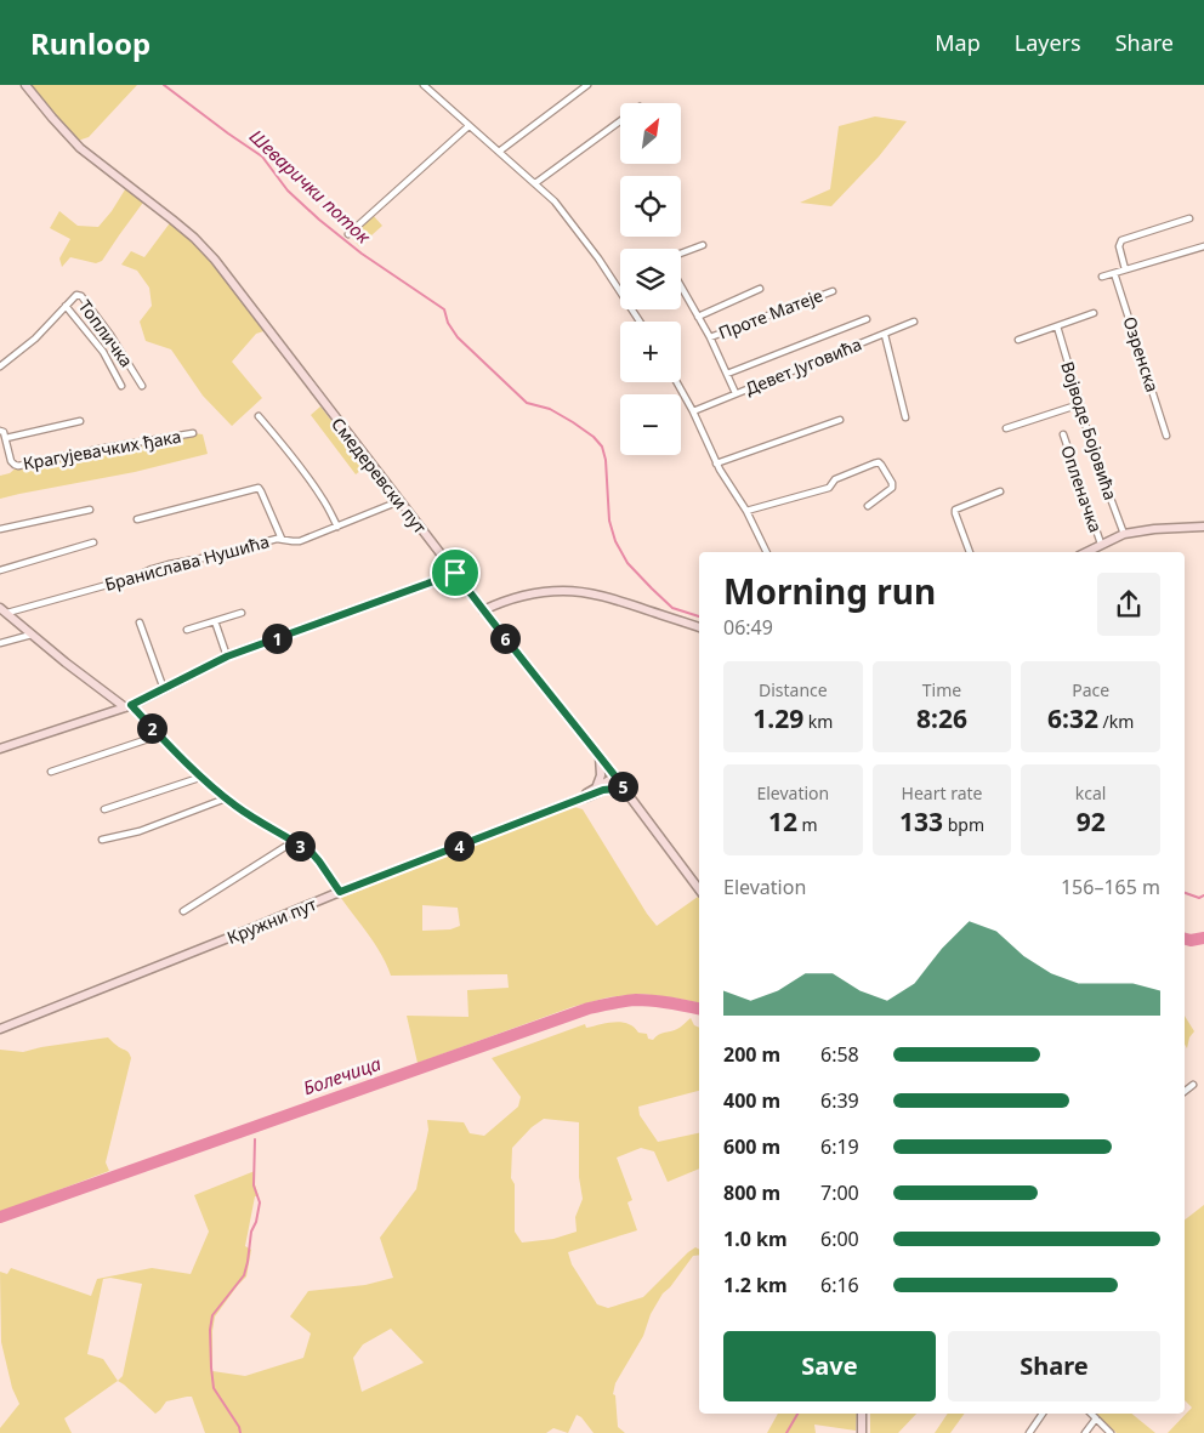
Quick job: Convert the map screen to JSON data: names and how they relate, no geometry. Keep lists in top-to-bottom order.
{
  "streets": {
    "main road": ["Смедеревски пут", "Кружни пут"],
    "street": [
      "Проте Матеје",
      "Топличка",
      "Озренска",
      "Девет Југовића",
      "Војводе Бојовића",
      "Крагујевачких ђака",
      "Опленачка",
      "Бранислава Нушића"
    ]
  },
  "crossings": [
    ["Смедеревски пут", "Бранислава Нушића"],
    ["Смедеревски пут", "Кружни пут"]
  ],
  "water": ["Шеварички поток", "Болечица"],
  "north": "top right",
  "page": {
    "header": "Runloop",
    "nav": ["Map", "Layers", "Share"],
    "map_buttons": ["+", "−"],
    "heading": ["Morning run", "06:49"],
    "pins": [
      "1",
      "6",
      "2",
      "5",
      "3",
      "4"
    ],
    "stats": [
      ["Distance", "1.29 km"],
      ["Time", "8:26"],
      ["Pace", "6:32 /km"],
      ["Elevation", "12 m"],
      ["Heart rate", "133 bpm"],
      ["kcal", "92"]
    ],
    "chart": ["Elevation", "156–165 m"],
    "list": [
      {
        "name": "200 m",
        "note": "6:58"
      },
      {
        "name": "400 m",
        "note": "6:39"
      },
      {
        "name": "600 m",
        "note": "6:19"
      },
      {
        "name": "800 m",
        "note": "7:00"
      },
      {
        "name": "1.0 km",
        "note": "6:00"
      },
      {
        "name": "1.2 km",
        "note": "6:16"
      }
    ],
    "buttons": ["Save", "Share"]
  }
}
